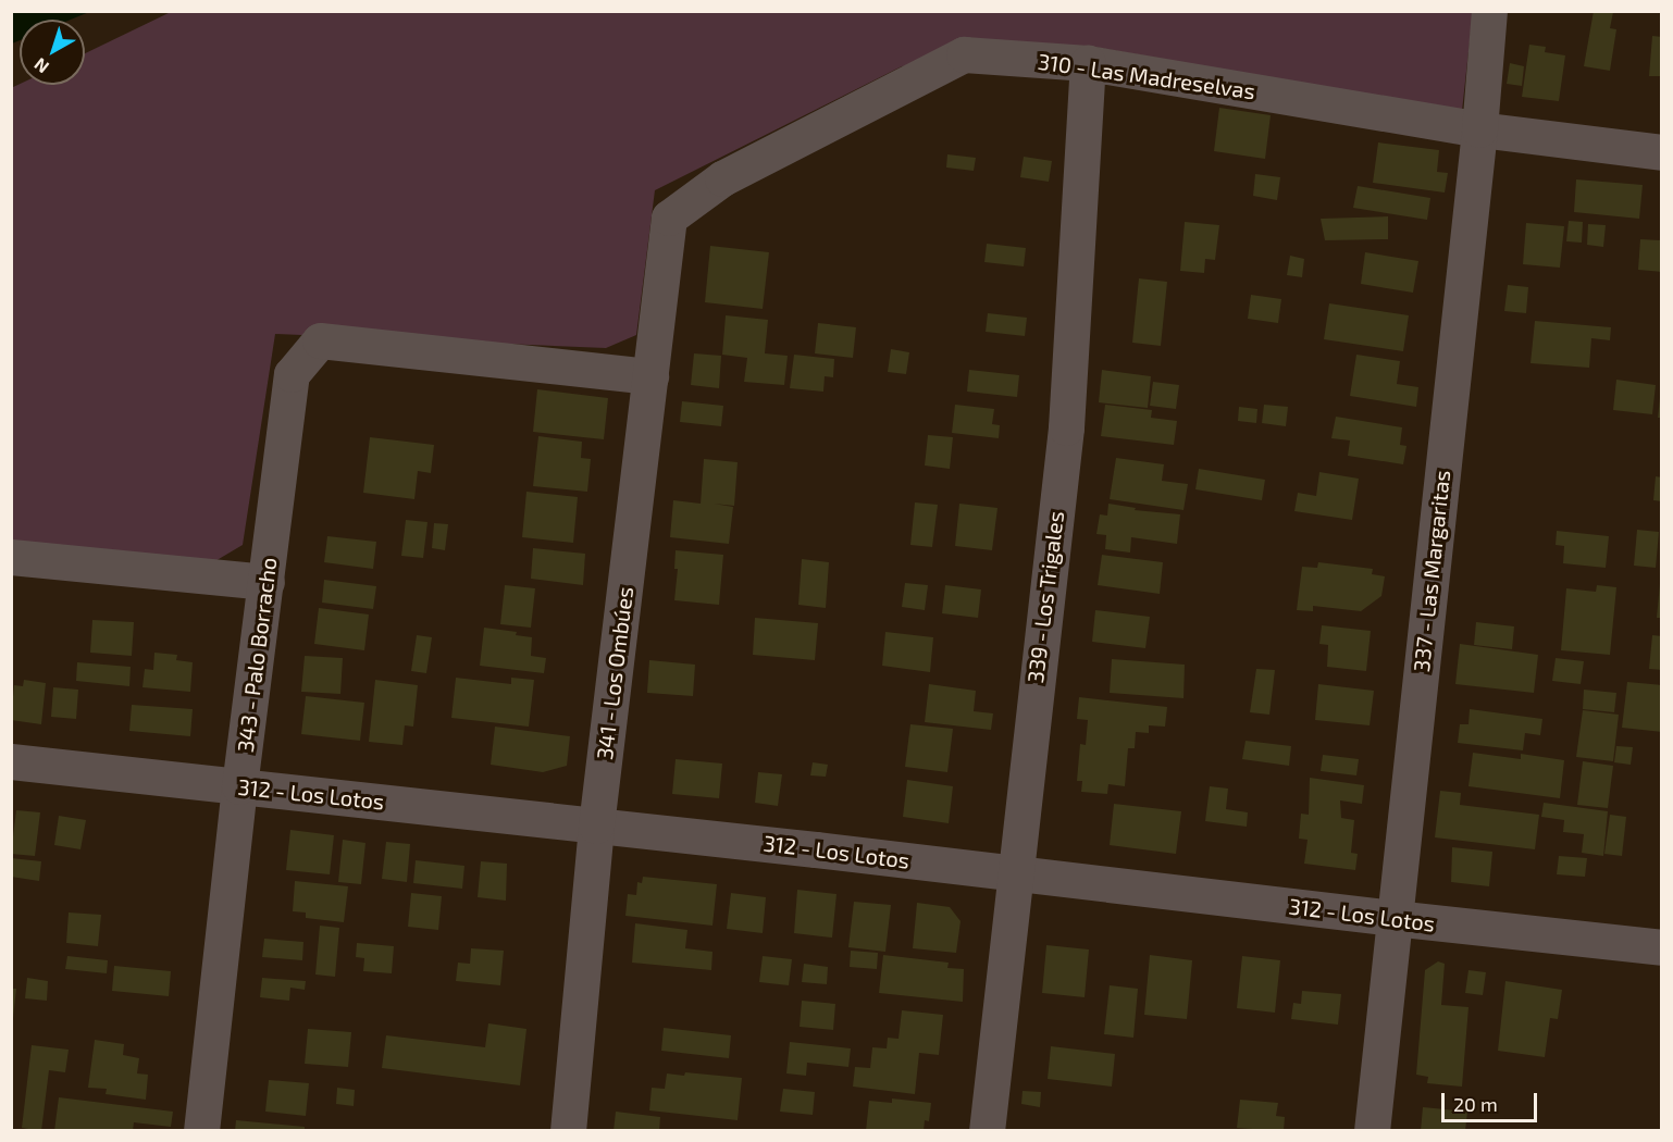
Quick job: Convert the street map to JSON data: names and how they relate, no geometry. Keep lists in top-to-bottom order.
{
  "streets": {
    "street": [
      "310 - Las Madreselvas",
      "337 - Las Margaritas",
      "339 - Los Trigales",
      "343 - Palo Borracho",
      "341 - Los Ombúes",
      "312 - Los Lotos"
    ]
  },
  "crossings": [
    ["310 - Las Madreselvas", "337 - Las Margaritas"],
    ["310 - Las Madreselvas", "339 - Los Trigales"],
    ["310 - Las Madreselvas", "341 - Los Ombúes"],
    ["337 - Las Margaritas", "312 - Los Lotos"],
    ["339 - Los Trigales", "312 - Los Lotos"],
    ["343 - Palo Borracho", "341 - Los Ombúes"],
    ["343 - Palo Borracho", "312 - Los Lotos"],
    ["341 - Los Ombúes", "312 - Los Lotos"]
  ],
  "scale_bar": "20 m",
  "north": "bottom left"
}
